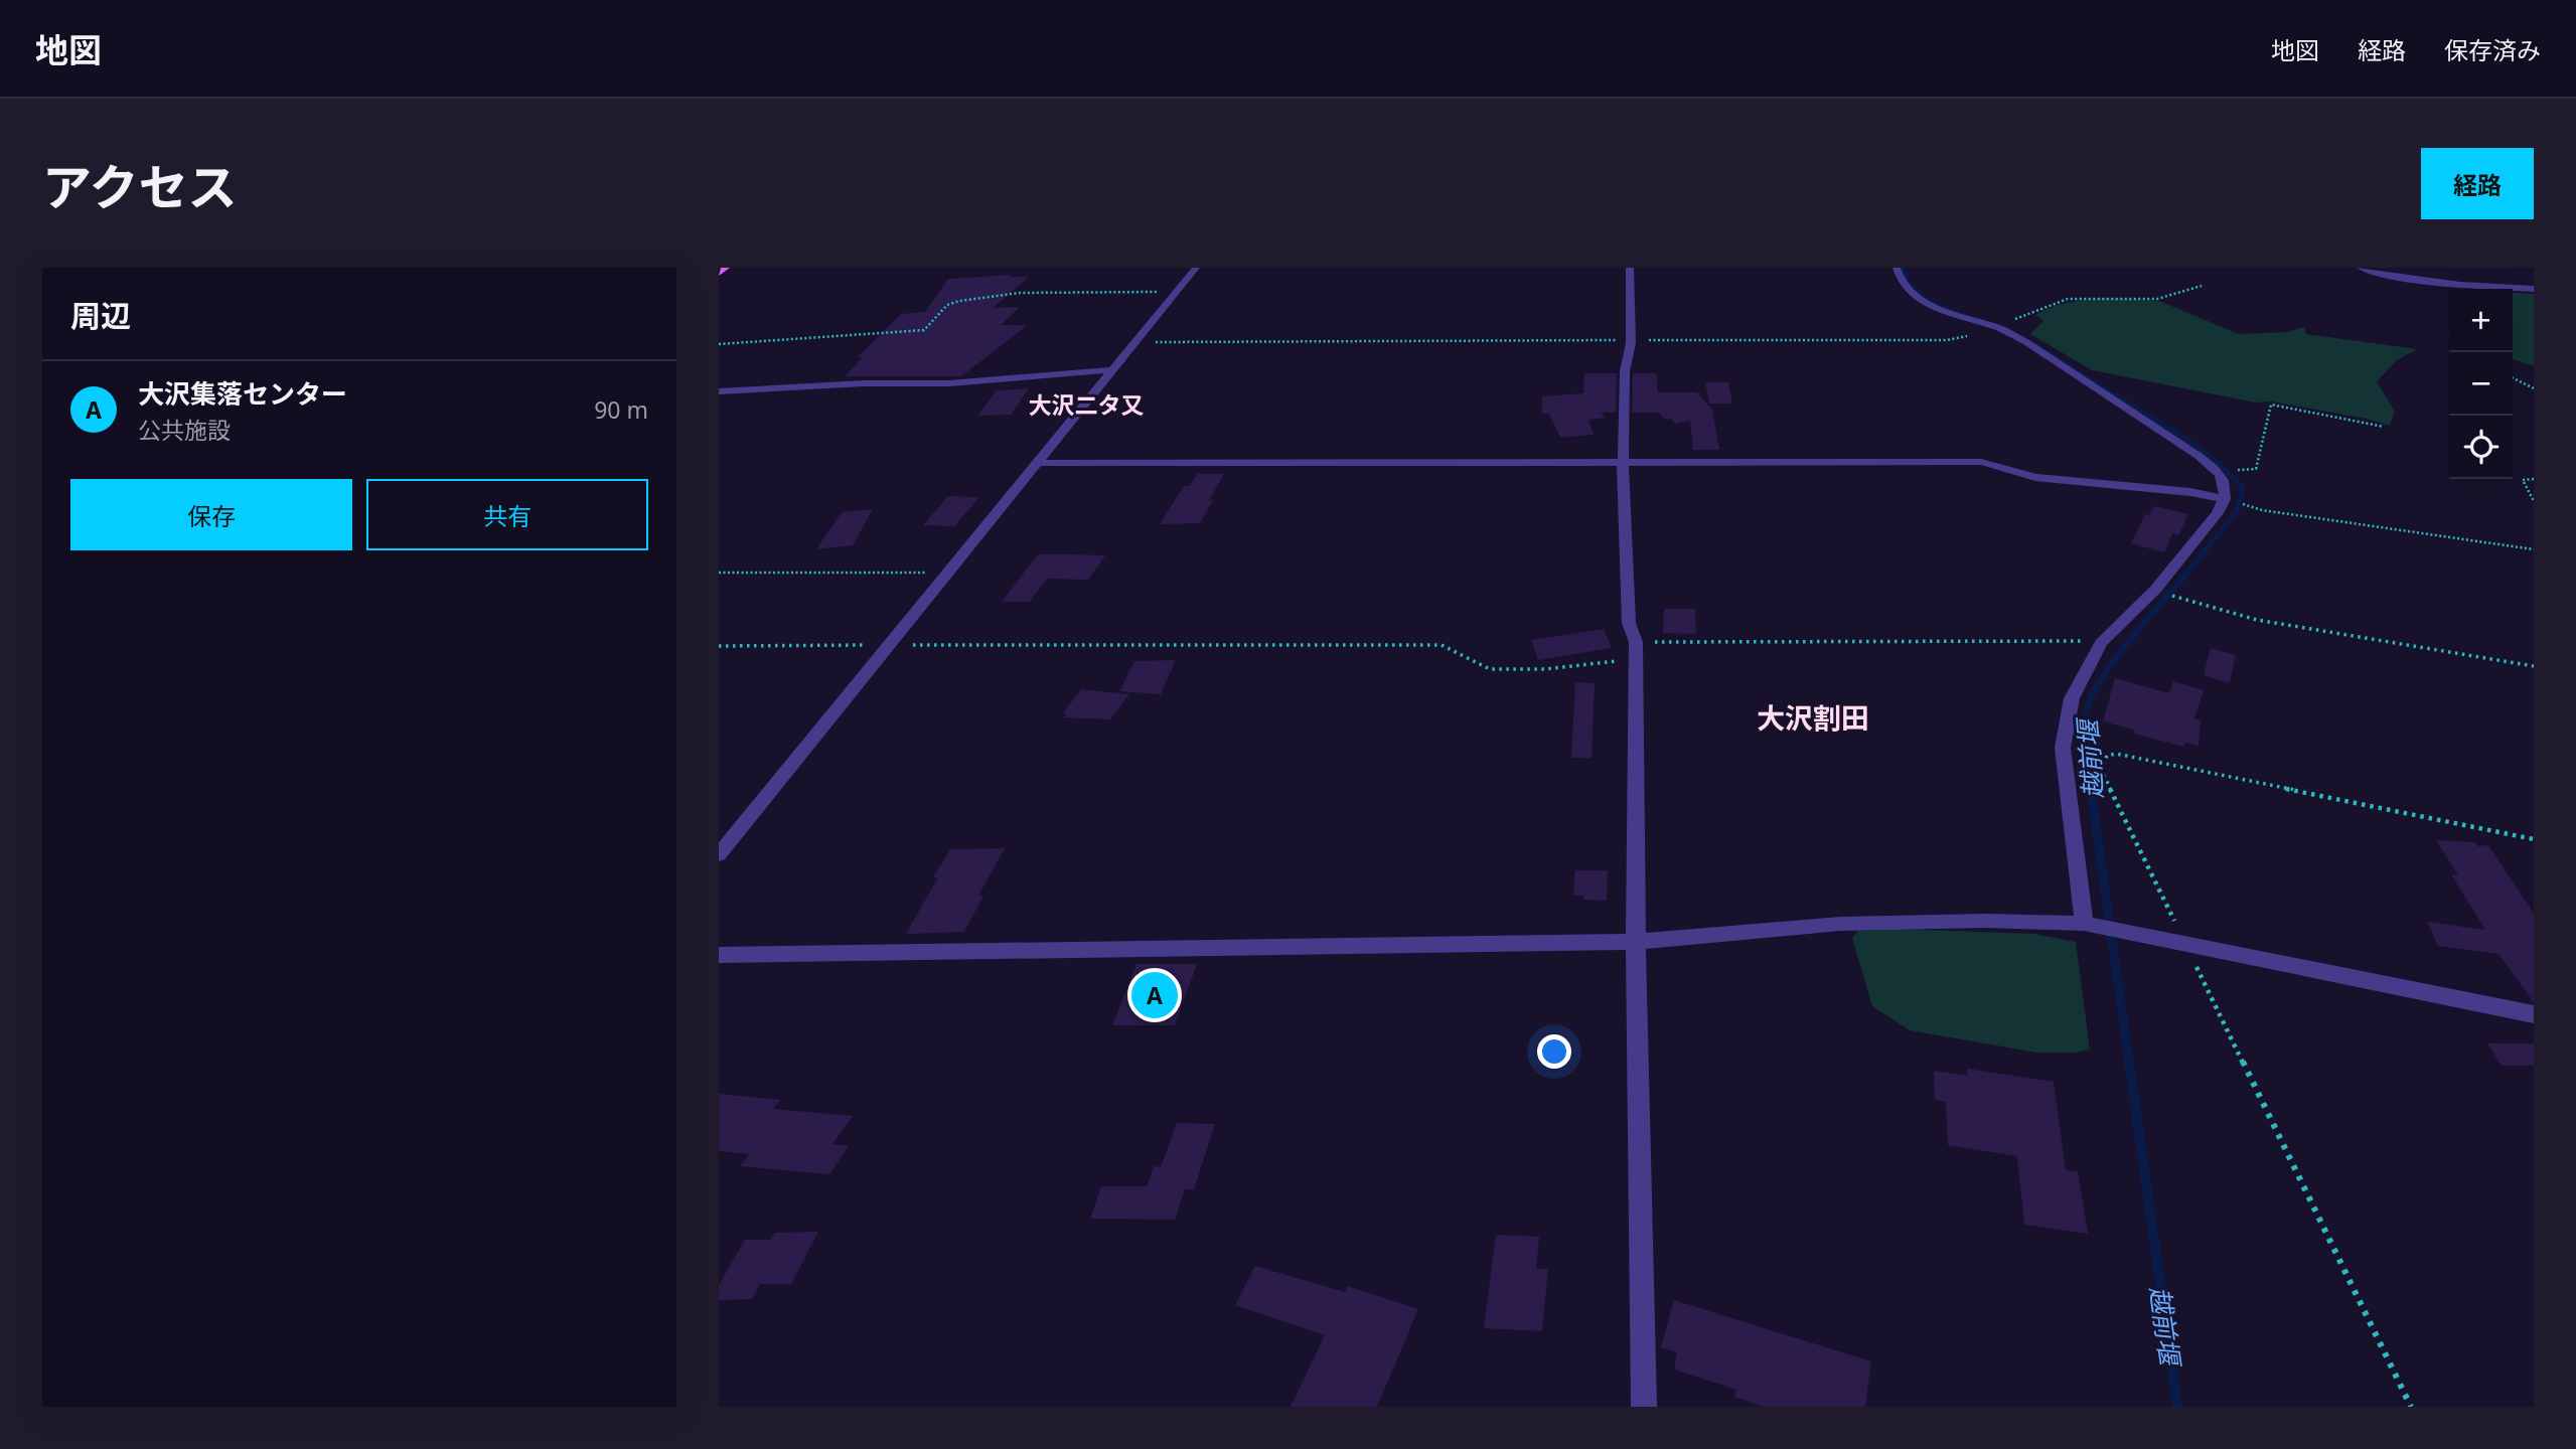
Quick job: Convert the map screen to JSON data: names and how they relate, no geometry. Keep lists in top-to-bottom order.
{
  "districts": ["大沢二タ又", "大沢割田"],
  "water": ["越前堰"],
  "page": {
    "header": "地図",
    "nav": ["地図", "経路", "保存済み"],
    "title": "アクセス",
    "buttons": [
      "経路",
      ["保存", "共有"]
    ],
    "heading": "周辺",
    "map_buttons": ["+", "−"],
    "list": [
      {
        "mark": "A",
        "name": "大沢集落センター",
        "note": "公共施設",
        "value": "90 m"
      }
    ],
    "pins": "A"
  }
}
